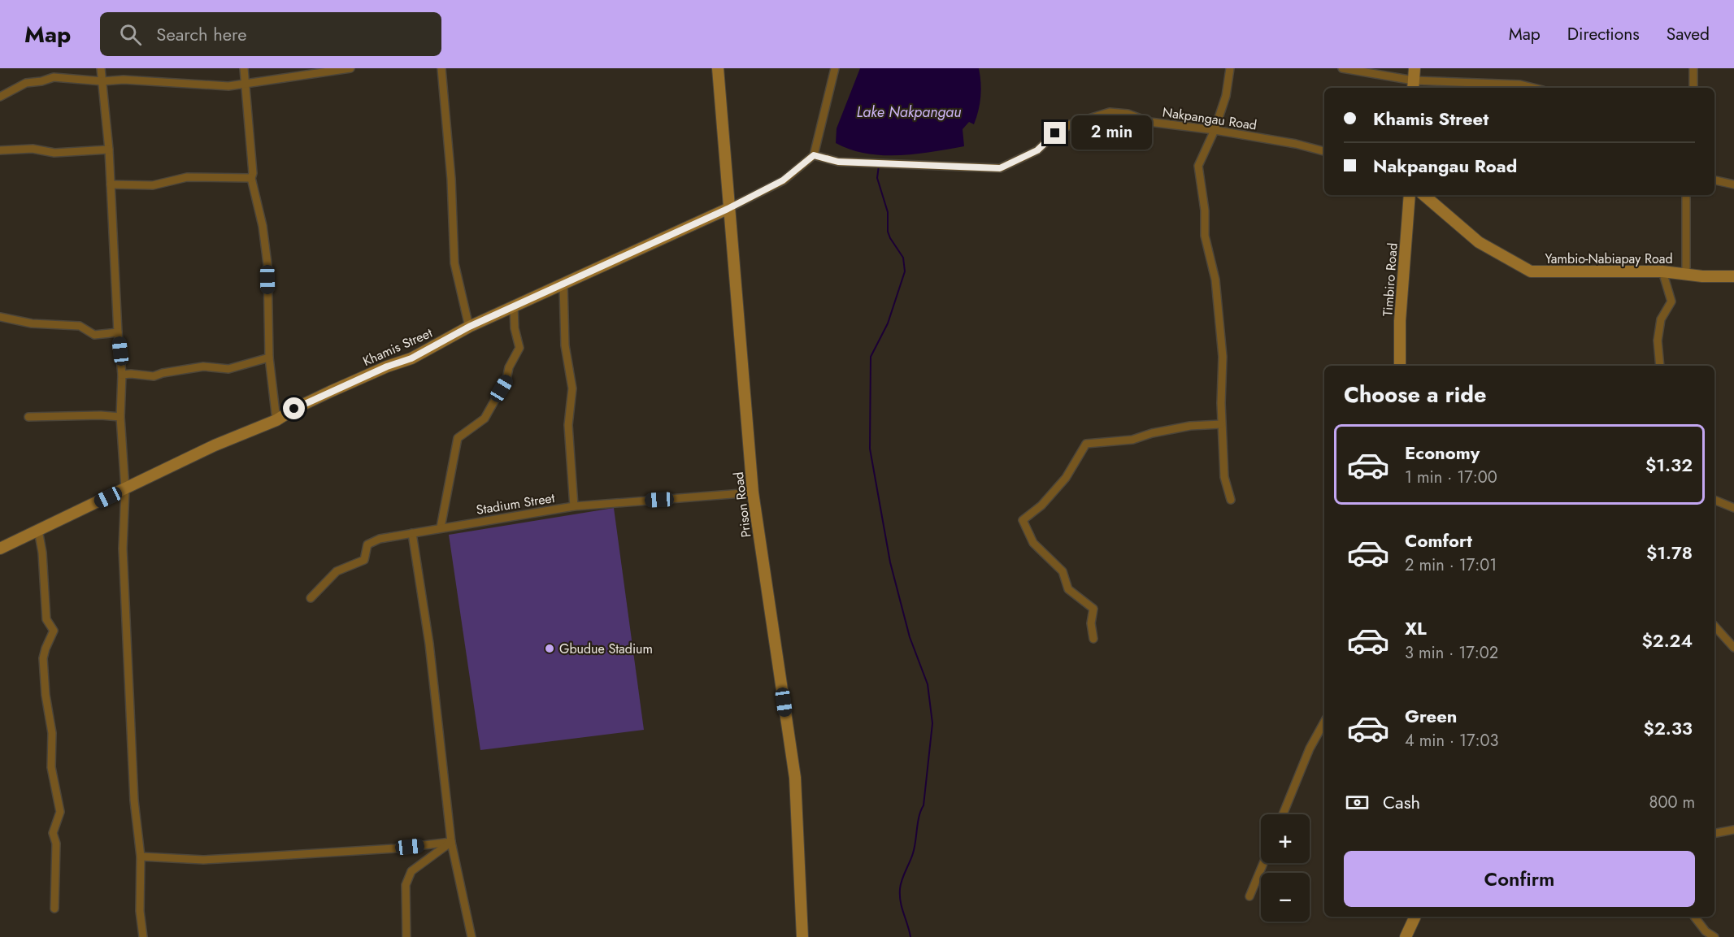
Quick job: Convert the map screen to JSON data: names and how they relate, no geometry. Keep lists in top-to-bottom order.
{
  "streets": {
    "street": [
      "Nakpangau Road",
      "Yambio-Nabiapay Road",
      "Timbiro Road",
      "Khamis Street",
      "Stadium Street",
      "Prison Road"
    ]
  },
  "crossings": [
    ["Khamis Street", "Prison Road"],
    ["Stadium Street", "Prison Road"]
  ],
  "water": ["Lake Nakpangau"],
  "places": ["Gbudue Stadium"],
  "page": {
    "header": "Map",
    "search": "Search here",
    "nav": ["Map", "Directions", "Saved"],
    "banner": ["Khamis Street", "Nakpangau Road"],
    "bubble": "2 min",
    "heading": "Choose a ride",
    "list": [
      {
        "name": "Economy",
        "note": "1 min · 17:00",
        "value": "$1.32"
      },
      {
        "name": "Comfort",
        "note": "2 min · 17:01",
        "value": "$1.78"
      },
      {
        "name": "XL",
        "note": "3 min · 17:02",
        "value": "$2.24"
      },
      {
        "name": "Green",
        "note": "4 min · 17:03",
        "value": "$2.33"
      }
    ],
    "pay": ["Cash", "800 m"],
    "map_buttons": ["+", "−"],
    "buttons": "Confirm"
  }
}
